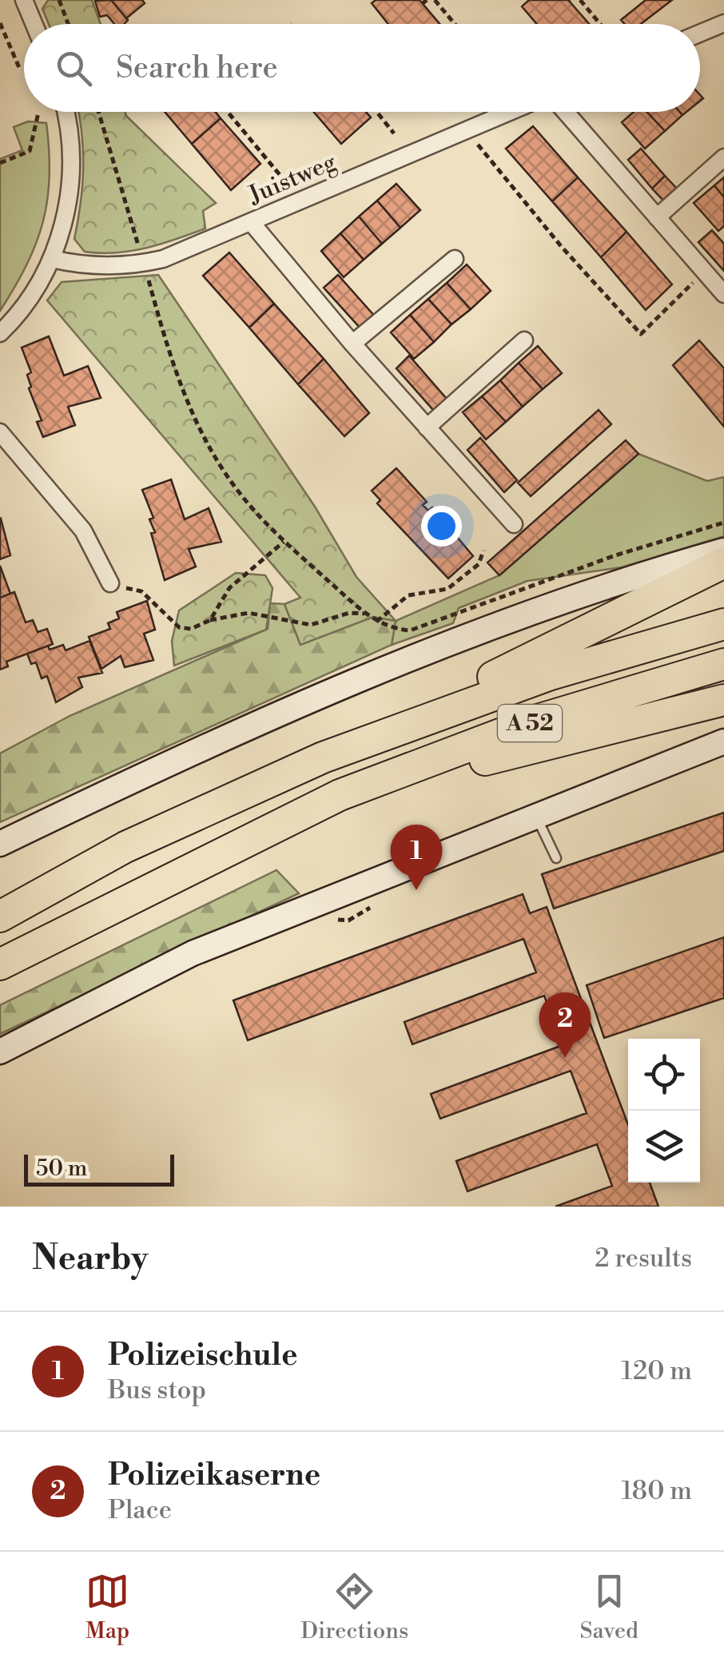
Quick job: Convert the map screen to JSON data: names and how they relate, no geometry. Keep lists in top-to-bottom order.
{
  "streets": {
    "highway": ["A 52"],
    "street": ["Juistweg"]
  },
  "scale_bar": "50 m",
  "page": {
    "search": "Search here",
    "pins": ["1", "2"],
    "scale": "50 m",
    "heading": ["Nearby", "2 results"],
    "list": [
      {
        "mark": "1",
        "name": "Polizeischule",
        "note": "Bus stop",
        "value": "120 m"
      },
      {
        "mark": "2",
        "name": "Polizeikaserne",
        "note": "Place",
        "value": "180 m"
      }
    ],
    "nav": ["Map", "Directions", "Saved"]
  }
}
